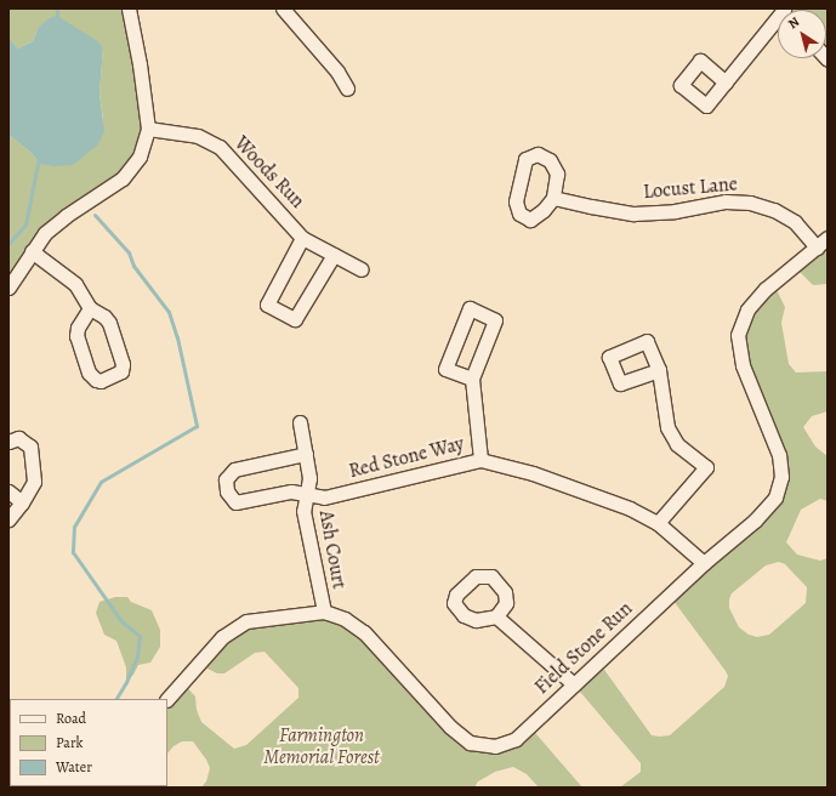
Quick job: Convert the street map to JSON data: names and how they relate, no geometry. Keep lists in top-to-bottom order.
{
  "streets": {
    "street": [
      "Woods Run",
      "Locust Lane",
      "Red Stone Way",
      "Ash Court",
      "Field Stone Run"
    ]
  },
  "crossings": [
    ["Locust Lane", "Field Stone Run"],
    ["Red Stone Way", "Ash Court"],
    ["Red Stone Way", "Field Stone Run"],
    ["Ash Court", "Field Stone Run"]
  ],
  "parks": ["Farmington Memorial Forest"],
  "legend": ["Road", "Park", "Water"],
  "north": "top left"
}
